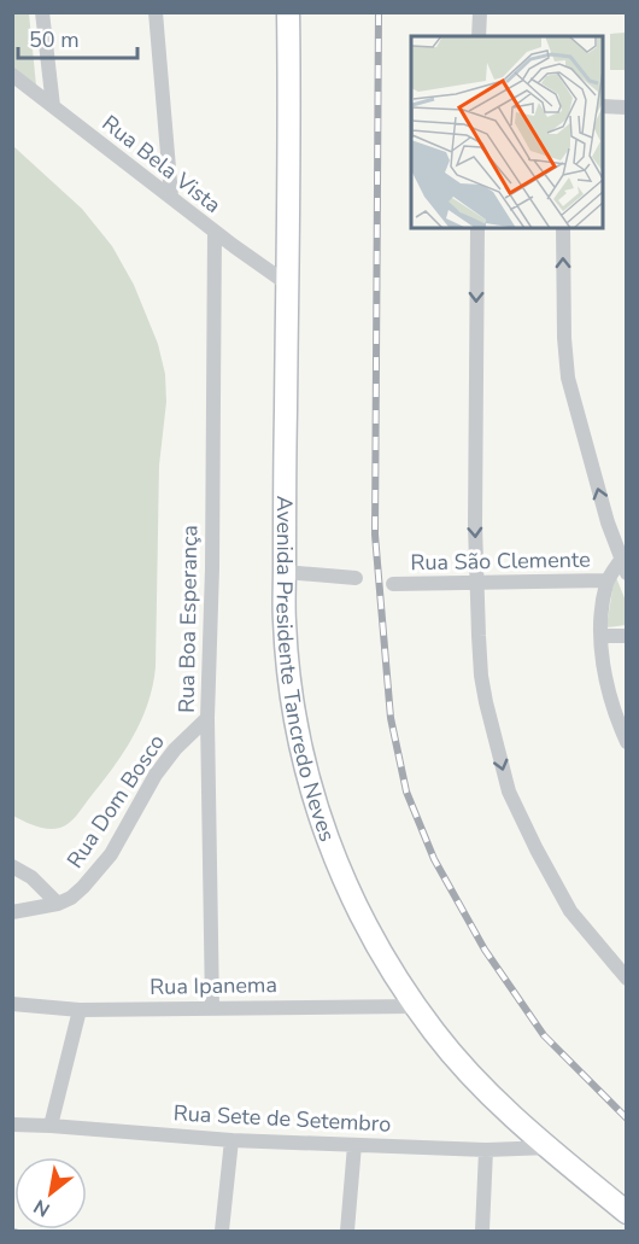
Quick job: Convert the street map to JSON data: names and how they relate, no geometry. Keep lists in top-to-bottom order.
{
  "streets": {
    "street": [
      "Rua Bela Vista",
      "Rua São Clemente",
      "Rua Boa Esperança",
      "Avenida Presidente Tancredo Neves",
      "Rua Dom Bosco",
      "Rua Ipanema",
      "Rua Sete de Setembro"
    ]
  },
  "crossings": [
    ["Rua Bela Vista", "Rua Boa Esperança"],
    ["Rua Bela Vista", "Avenida Presidente Tancredo Neves"],
    ["Rua Boa Esperança", "Rua Dom Bosco"],
    ["Rua Boa Esperança", "Rua Ipanema"],
    ["Avenida Presidente Tancredo Neves", "Rua Ipanema"],
    ["Avenida Presidente Tancredo Neves", "Rua Sete de Setembro"]
  ],
  "scale_bar": "50 m",
  "north": "bottom left"
}
